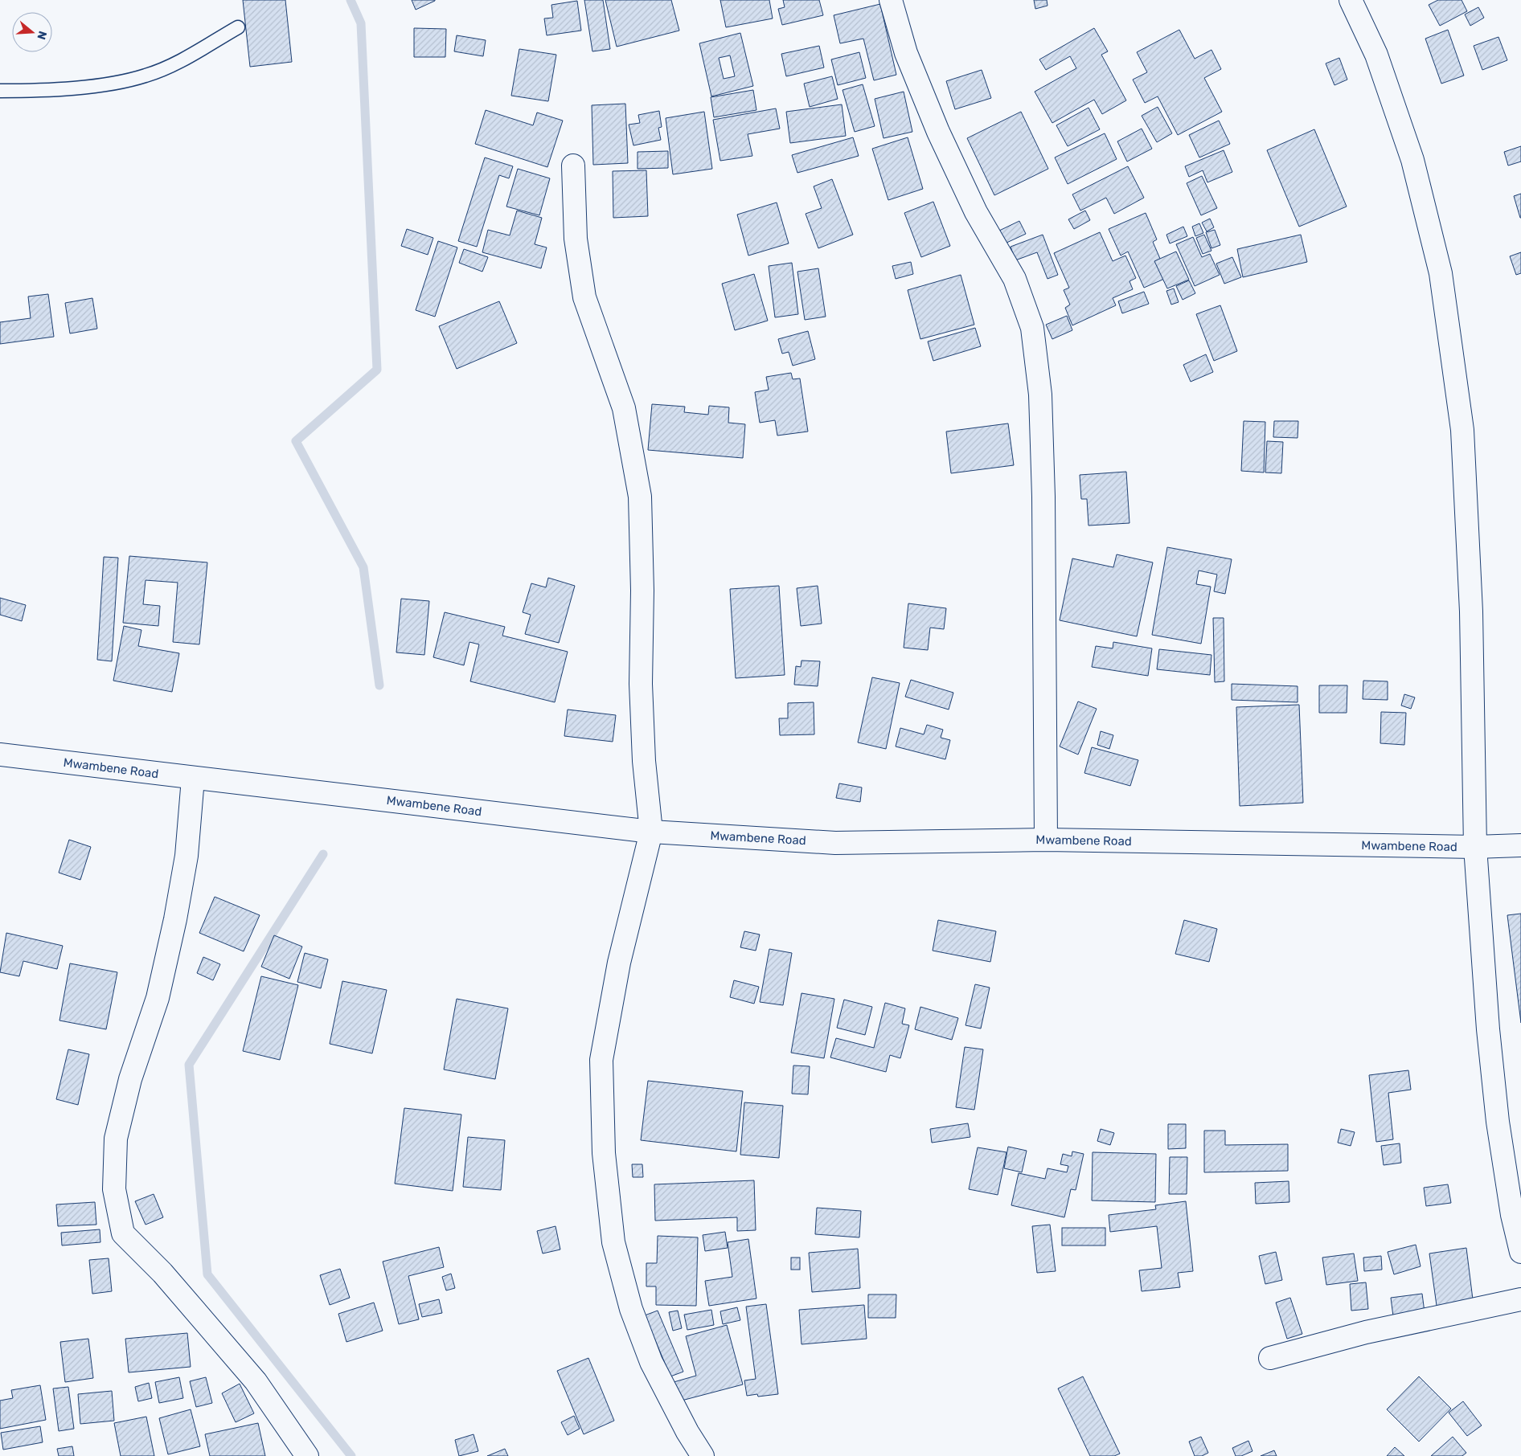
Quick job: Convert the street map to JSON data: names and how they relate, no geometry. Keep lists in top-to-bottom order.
{
  "streets": {
    "street": ["Mwambene Road"]
  },
  "north": "right"
}
